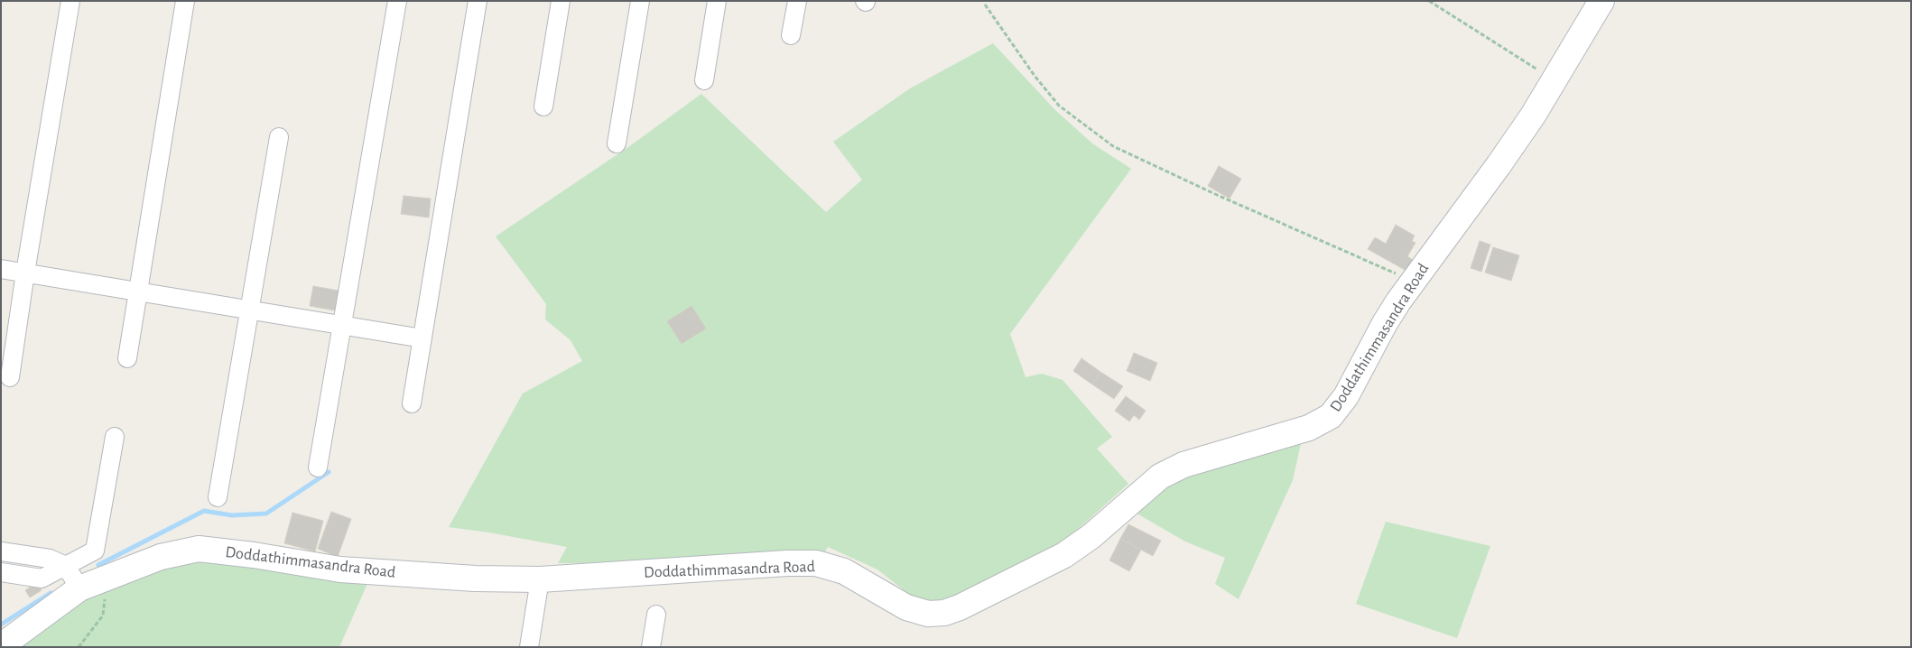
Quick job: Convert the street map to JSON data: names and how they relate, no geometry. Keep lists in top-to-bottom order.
{
  "streets": {
    "street": ["Doddathimmasandra Road"]
  }
}
